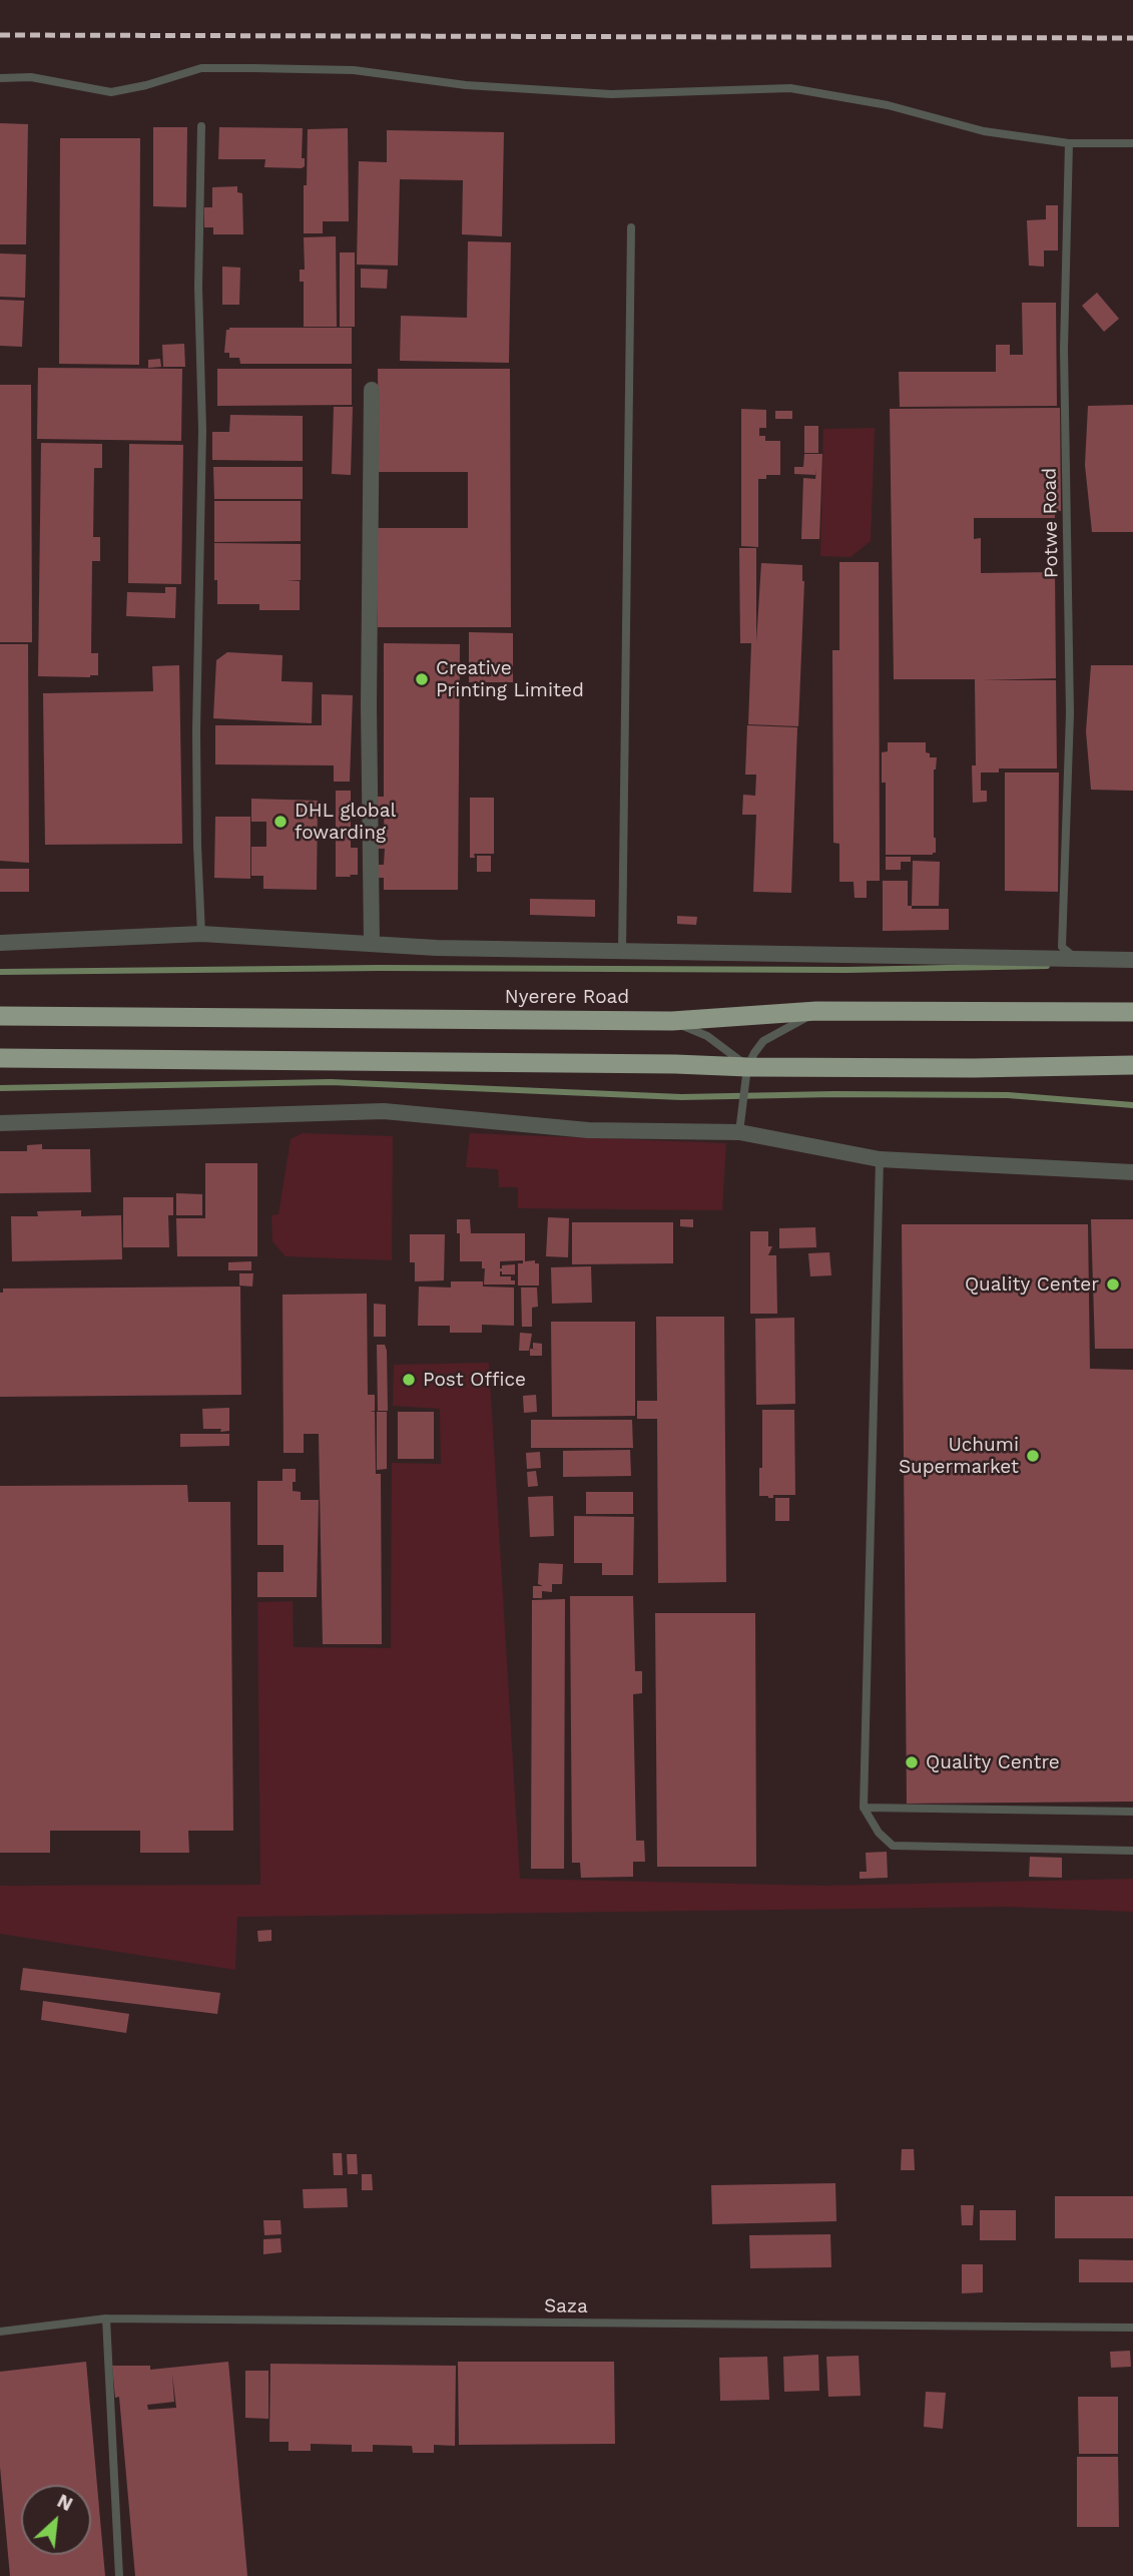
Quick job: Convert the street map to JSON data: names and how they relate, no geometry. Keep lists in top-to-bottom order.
{
  "streets": {
    "highway": ["Nyerere Road"],
    "lane": ["Potwe Road", "Saza"]
  },
  "places": [
    "Creative Printing Limited",
    "DHL global fowarding",
    "Quality Center",
    "Post Office",
    "Uchumi Supermarket",
    "Quality Centre"
  ],
  "north": "top right"
}
